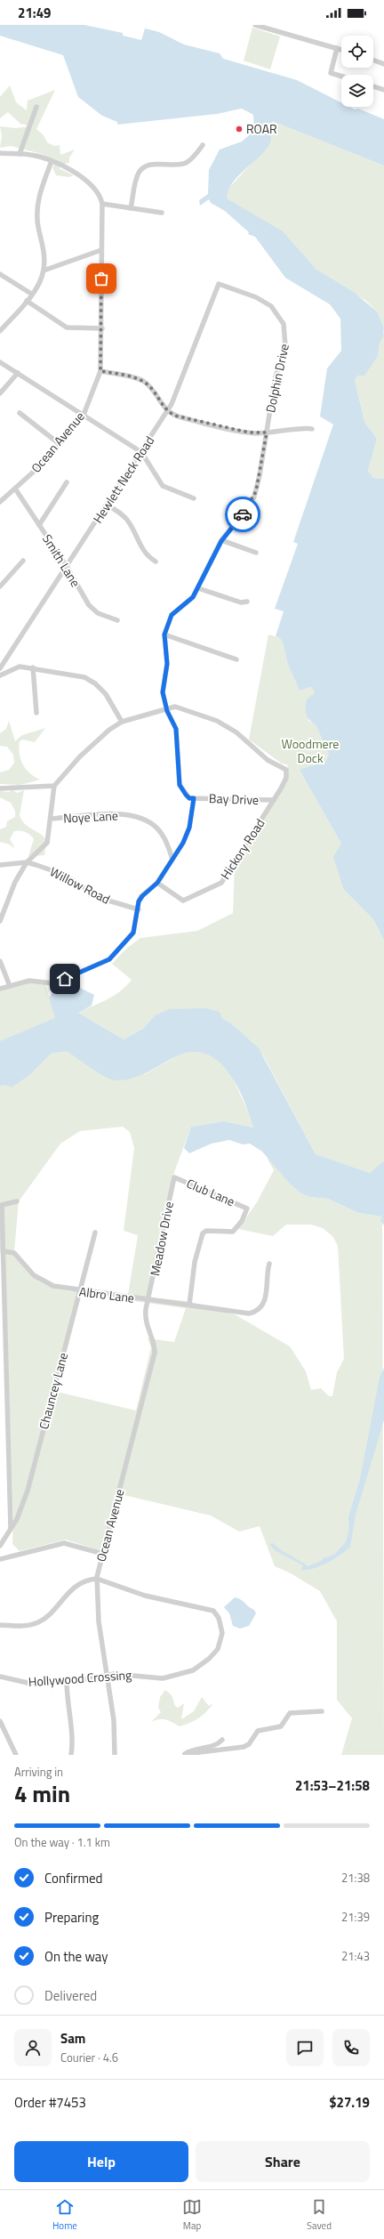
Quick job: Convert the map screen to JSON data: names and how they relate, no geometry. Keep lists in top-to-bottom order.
{
  "streets": {
    "street": [
      "Dolphin Drive",
      "Ocean Avenue",
      "Hewlett Neck Road",
      "Smith Lane",
      "Bay Drive",
      "Noye Lane",
      "Hickory Road",
      "Willow Road",
      "Club Lane",
      "Meadow Drive",
      "Albro Lane",
      "Chauncey Lane",
      "Hollywood Crossing"
    ]
  },
  "crossings": [
    ["Dolphin Drive", "Hewlett Neck Road"],
    ["Dolphin Drive", "Bay Drive"],
    ["Dolphin Drive", "Hickory Road"],
    ["Ocean Avenue", "Smith Lane"],
    ["Ocean Avenue", "Meadow Drive"],
    ["Ocean Avenue", "Albro Lane"],
    ["Ocean Avenue", "Hollywood Crossing"],
    ["Hewlett Neck Road", "Smith Lane"],
    ["Bay Drive", "Hickory Road"],
    ["Club Lane", "Meadow Drive"],
    ["Club Lane", "Albro Lane"],
    ["Meadow Drive", "Albro Lane"],
    ["Albro Lane", "Chauncey Lane"]
  ],
  "parks": ["Woodmere Dock"],
  "places": ["ROAR"],
  "page": {
    "status": "21:49",
    "heading": ["4 min", "Arriving in", "21:53–21:58"],
    "panel": [
      "Sam",
      "Courier · 4.6",
      "Order #7453",
      "$27.19"
    ],
    "bar": "On the way · 1.1 km",
    "list": [
      ["Confirmed", "21:38"],
      ["Preparing", "21:39"],
      ["On the way", "21:43"],
      "Delivered"
    ],
    "buttons": ["Help", "Share"],
    "tabs": ["Home", "Map", "Saved"]
  }
}
